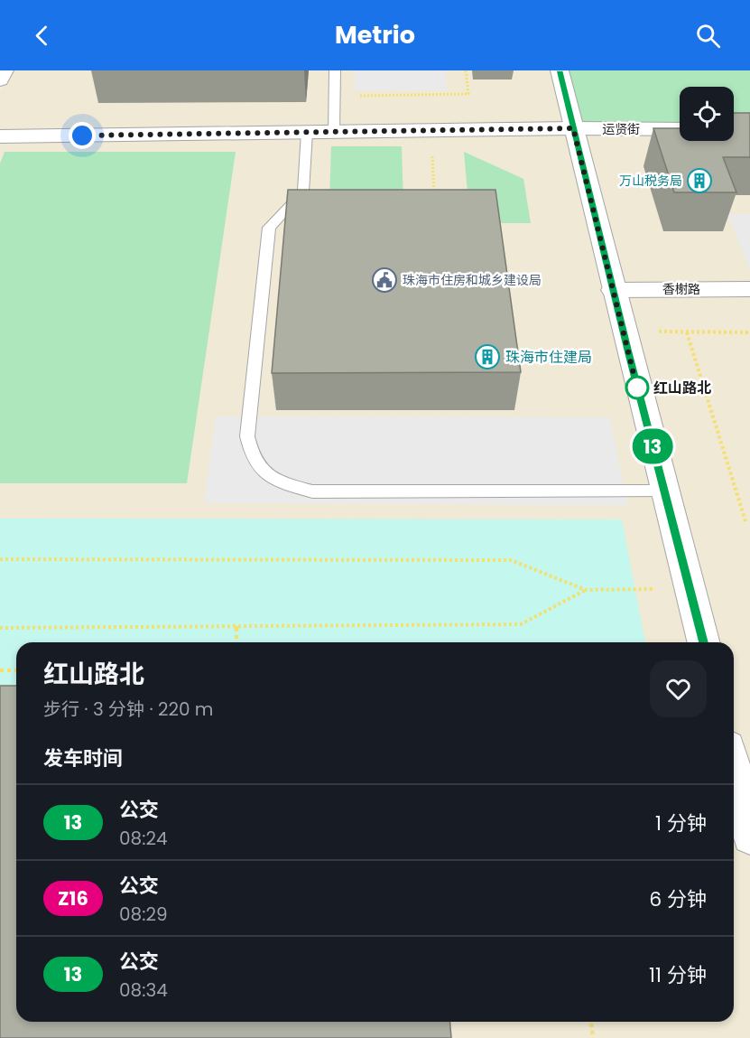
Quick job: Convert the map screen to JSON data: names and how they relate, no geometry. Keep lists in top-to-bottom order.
{
  "streets": {
    "street": ["运贤街", "香榭路"]
  },
  "places": {
    "building": ["万山税务局", "珠海市住建局"],
    "public building": ["珠海市住房和城乡建设局"],
    "other": ["红山路北"]
  },
  "lines": ["bus line 13"],
  "page": {
    "header": "Metrio",
    "on_map": "13",
    "heading": [
      ["红山路北", "步行 · 3 分钟 · 220 m"],
      "发车时间"
    ],
    "list": [
      {
        "mark": "13",
        "name": "公交",
        "note": "08:24",
        "value": "1 分钟"
      },
      {
        "mark": "Z16",
        "name": "公交",
        "note": "08:29",
        "value": "6 分钟"
      },
      {
        "mark": "13",
        "name": "公交",
        "note": "08:34",
        "value": "11 分钟"
      }
    ]
  }
}
